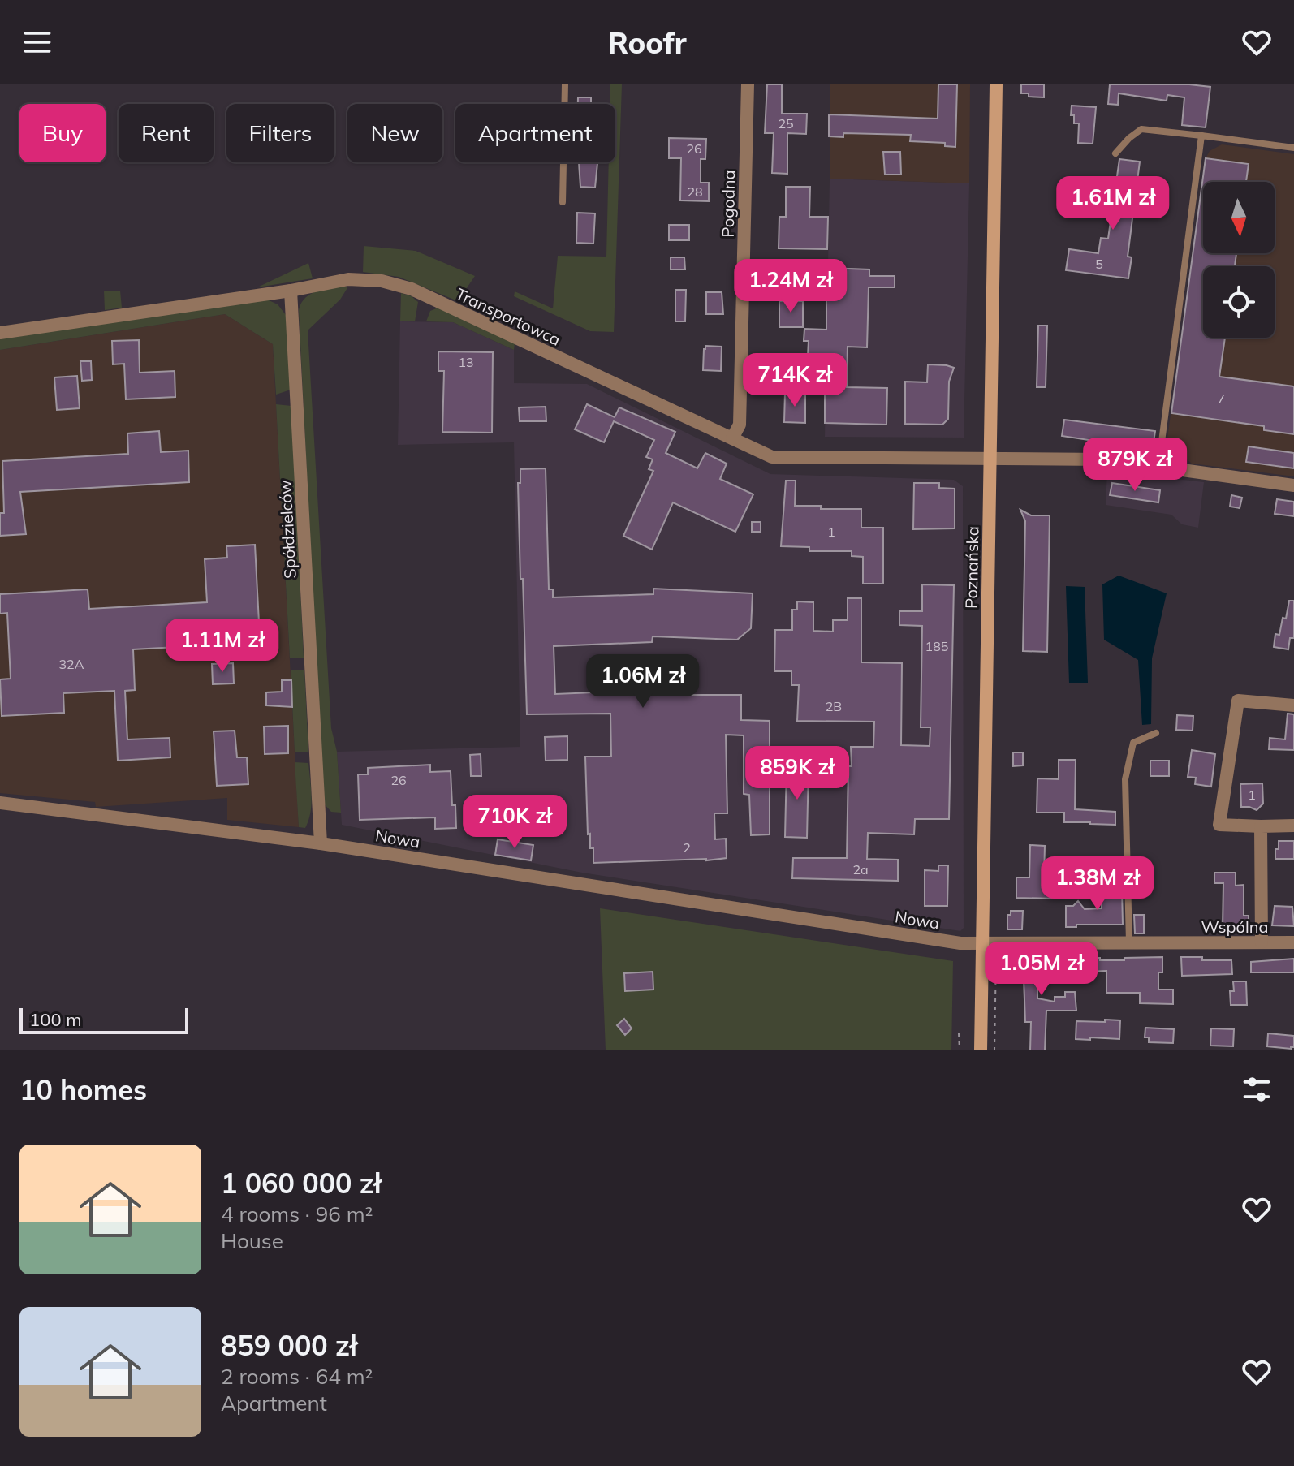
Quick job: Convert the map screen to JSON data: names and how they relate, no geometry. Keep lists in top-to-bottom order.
{
  "streets": {
    "main road": ["Poznańska"],
    "street": [
      "Pogodna",
      "Transportowca",
      "Spółdzielców",
      "Nowa",
      "Wspólna"
    ]
  },
  "crossings": [
    ["Pogodna", "Transportowca"],
    ["Transportowca", "Spółdzielców"],
    ["Transportowca", "Poznańska"],
    ["Spółdzielców", "Nowa"],
    ["Poznańska", "Nowa"],
    ["Poznańska", "Wspólna"],
    ["Nowa", "Wspólna"]
  ],
  "house_numbers": [
    "25",
    "26",
    "28",
    "5",
    "13",
    "7",
    "1",
    "185",
    "32A",
    "2B",
    "26",
    "1",
    "2",
    "2a"
  ],
  "scale_bar": "100 m",
  "north": "bottom",
  "page": {
    "header": "Roofr",
    "chip": [
      "Buy",
      "Rent",
      "Filters",
      "New",
      "Apartment"
    ],
    "price": [
      "1.61M zł",
      "1.24M zł",
      "714K zł",
      "879K zł",
      "1.11M zł",
      "1.06M zł",
      "859K zł",
      "710K zł",
      "1.38M zł",
      "1.05M zł"
    ],
    "scale": "100 m",
    "heading": "10 homes",
    "list": [
      {
        "name": "1 060 000 zł",
        "note": "4 rooms · 96 m² · House"
      },
      {
        "name": "859 000 zł",
        "note": "2 rooms · 64 m² · Apartment"
      }
    ]
  }
}
